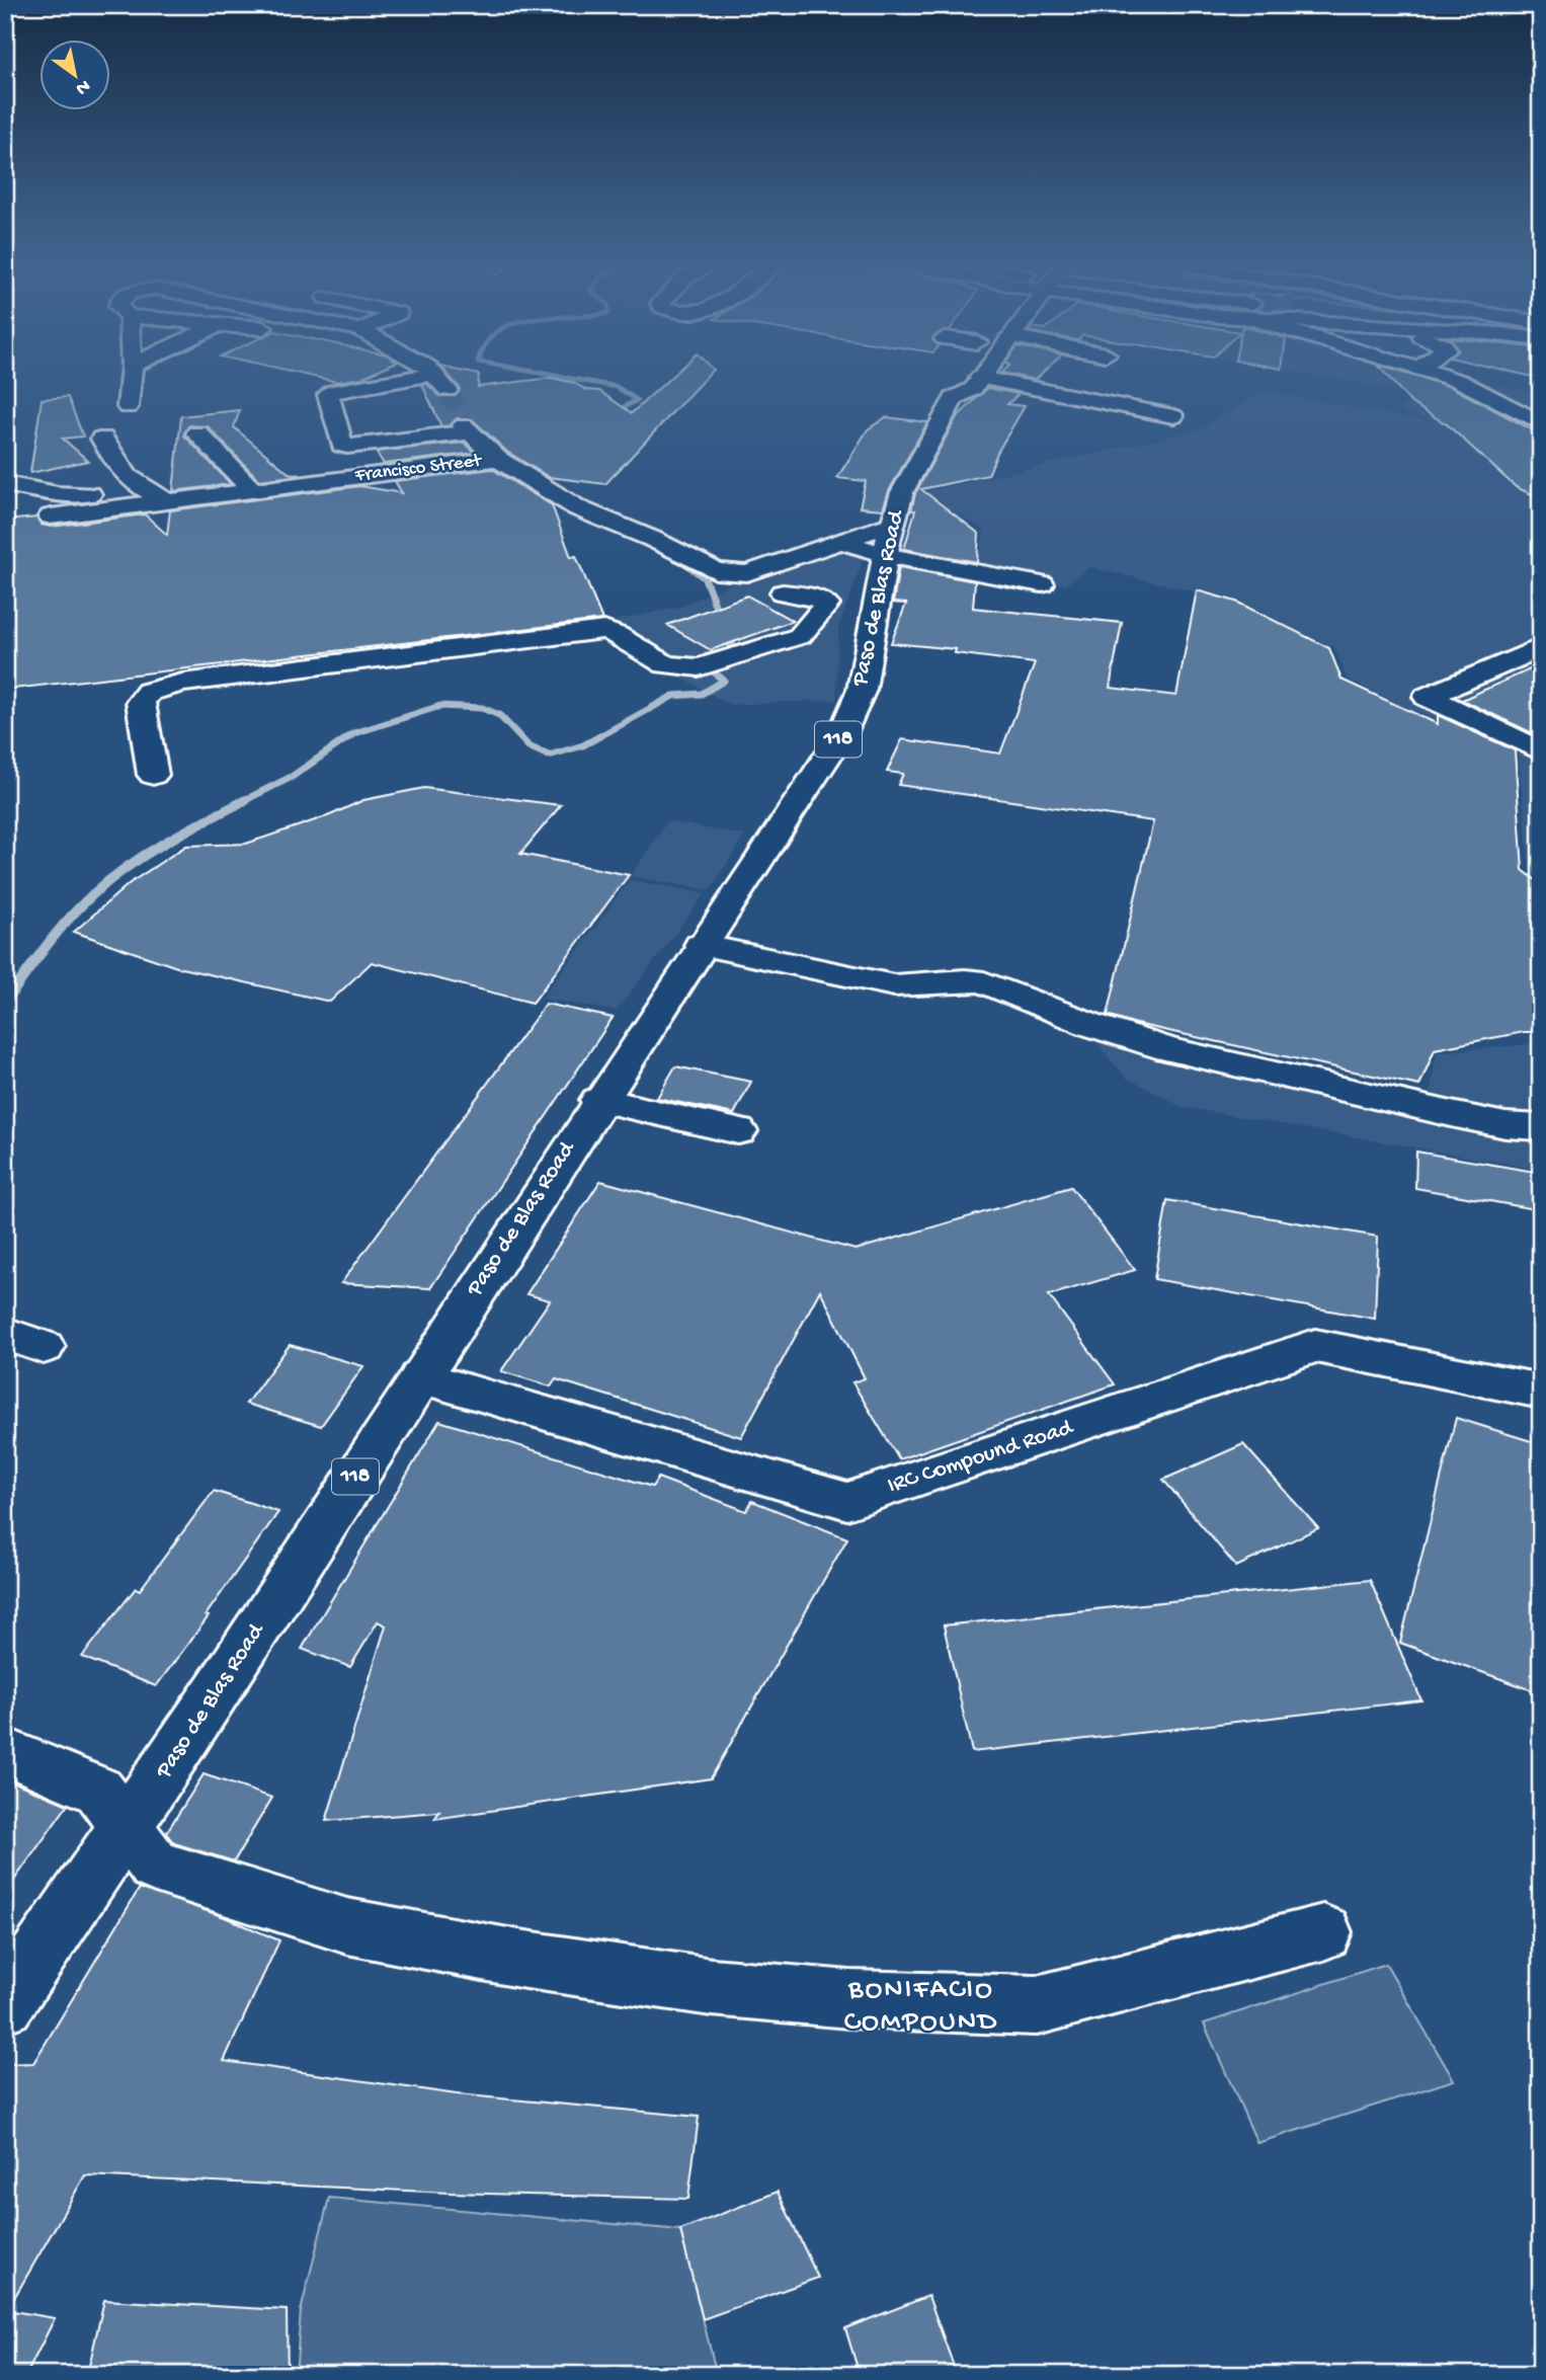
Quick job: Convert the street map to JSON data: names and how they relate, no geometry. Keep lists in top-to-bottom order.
{
  "streets": {
    "main road": [
      "Francisco Street",
      "Paso de Blas Road",
      "118",
      "IRC Compound Road"
    ]
  },
  "crossings": [
    ["Francisco Street", "Paso de Blas Road"],
    ["Paso de Blas Road", "IRC Compound Road"]
  ],
  "districts": ["BONIFACIO COMPOUND"],
  "north": "bottom right"
}
